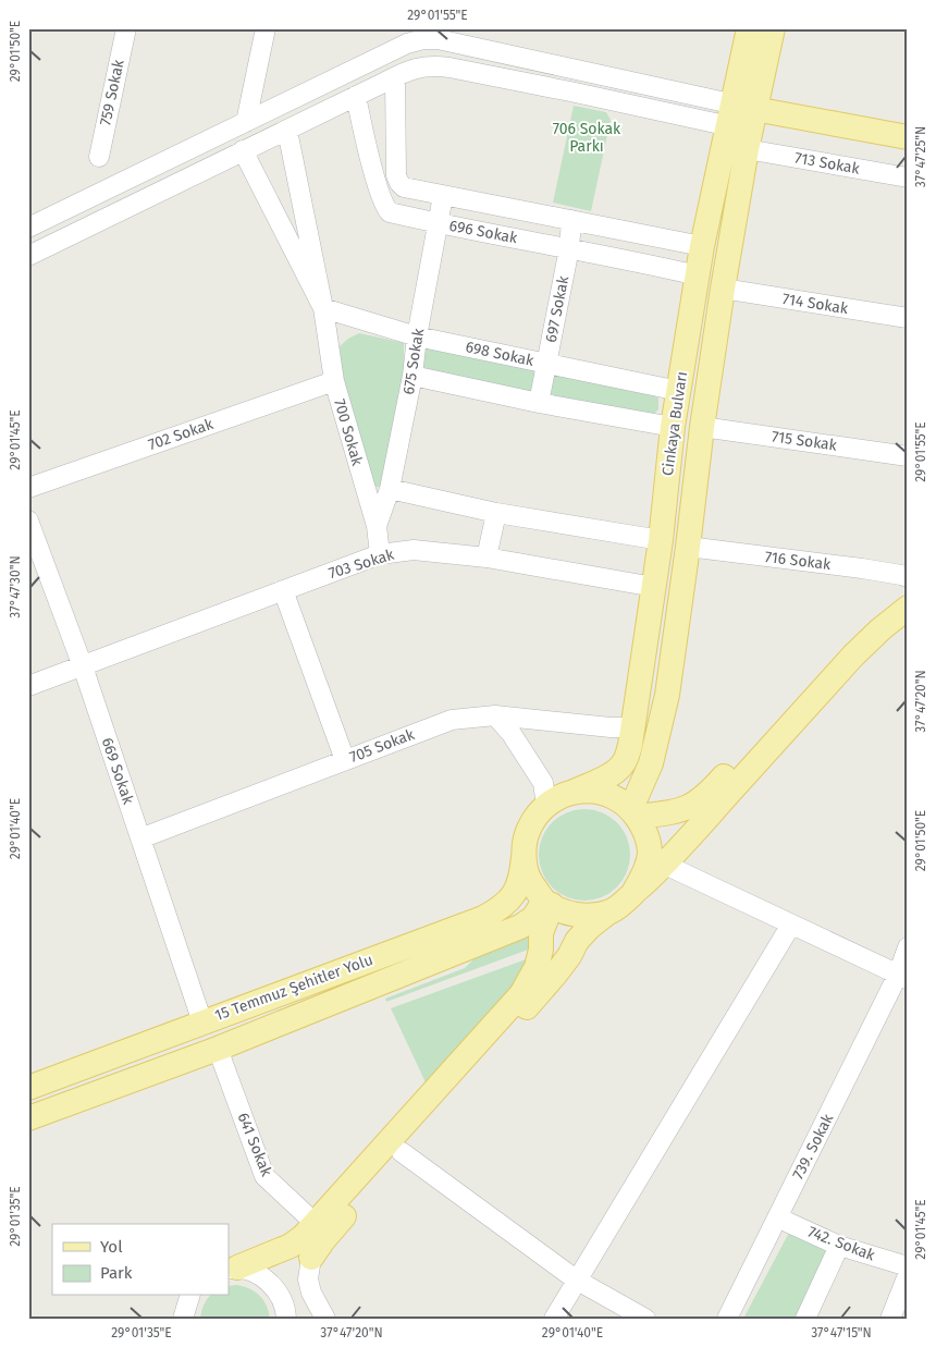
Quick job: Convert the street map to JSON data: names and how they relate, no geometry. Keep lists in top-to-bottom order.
{
  "streets": {
    "main road": ["Cinkaya Bulvarı", "15 Temmuz Şehitler Yolu"],
    "street": [
      "759 Sokak",
      "713 Sokak",
      "696 Sokak",
      "714 Sokak",
      "697 Sokak",
      "698 Sokak",
      "675 Sokak",
      "700 Sokak",
      "702 Sokak",
      "715 Sokak",
      "716 Sokak",
      "703 Sokak",
      "705 Sokak",
      "669 Sokak",
      "641 Sokak",
      "739. Sokak",
      "742. Sokak"
    ]
  },
  "crossings": [
    ["713 Sokak", "Cinkaya Bulvarı"],
    ["696 Sokak", "697 Sokak"],
    ["696 Sokak", "675 Sokak"],
    ["696 Sokak", "Cinkaya Bulvarı"],
    ["714 Sokak", "Cinkaya Bulvarı"],
    ["697 Sokak", "698 Sokak"],
    ["698 Sokak", "675 Sokak"],
    ["698 Sokak", "Cinkaya Bulvarı"],
    ["698 Sokak", "700 Sokak"],
    ["675 Sokak", "700 Sokak"],
    ["Cinkaya Bulvarı", "715 Sokak"],
    ["Cinkaya Bulvarı", "716 Sokak"],
    ["Cinkaya Bulvarı", "703 Sokak"],
    ["Cinkaya Bulvarı", "705 Sokak"],
    ["Cinkaya Bulvarı", "15 Temmuz Şehitler Yolu"],
    ["700 Sokak", "702 Sokak"],
    ["700 Sokak", "703 Sokak"],
    ["703 Sokak", "669 Sokak"],
    ["705 Sokak", "669 Sokak"],
    ["669 Sokak", "15 Temmuz Şehitler Yolu"],
    ["15 Temmuz Şehitler Yolu", "641 Sokak"],
    ["739. Sokak", "742. Sokak"]
  ],
  "parks": ["706 Sokak Parkı"],
  "legend": ["Yol", "Park"],
  "coordinates": [
    "29°01'55\"E",
    "29°01'50\"E",
    "37°47'25\"N",
    "29°01'45\"E",
    "37°47'30\"N",
    "37°47'20\"N",
    "29°01'40\"E",
    "29°01'35\"E",
    "37°47'15\"N"
  ]
}
